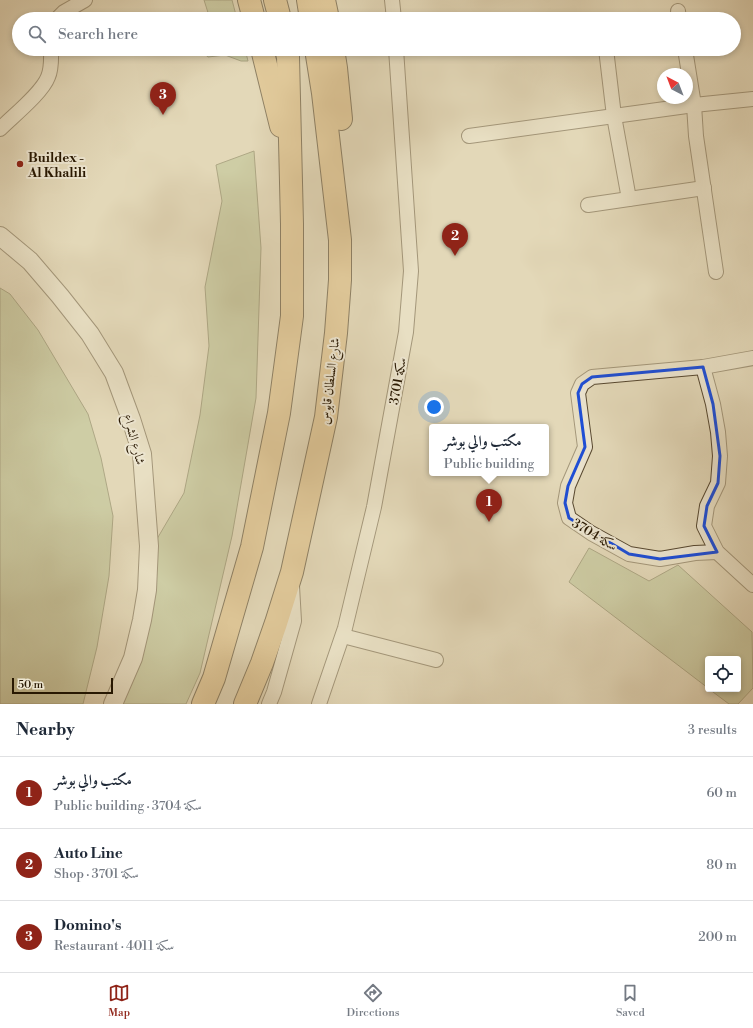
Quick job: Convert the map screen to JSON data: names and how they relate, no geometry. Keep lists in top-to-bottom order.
{
  "streets": {
    "highway": ["شارع السلطان قابوس"],
    "street": ["سكة 3701", "شارع الشراع", "سكة 3704"]
  },
  "places": ["Buildex - Al Khalili"],
  "scale_bar": "50 m",
  "north": "top left",
  "page": {
    "search": "Search here",
    "pins": ["3", "2", "1"],
    "popup": ["مكتب والي بوشر", "Public building"],
    "scale": "50 m",
    "heading": ["Nearby", "3 results"],
    "list": [
      {
        "mark": "1",
        "name": "مكتب والي بوشر",
        "note": "Public building · سكة 3704",
        "value": "60 m"
      },
      {
        "mark": "2",
        "name": "Auto Line",
        "note": "Shop · سكة 3701",
        "value": "80 m"
      },
      {
        "mark": "3",
        "name": "Domino's",
        "note": "Restaurant · سكة 4011",
        "value": "200 m"
      }
    ],
    "nav": ["Map", "Directions", "Saved"]
  }
}
